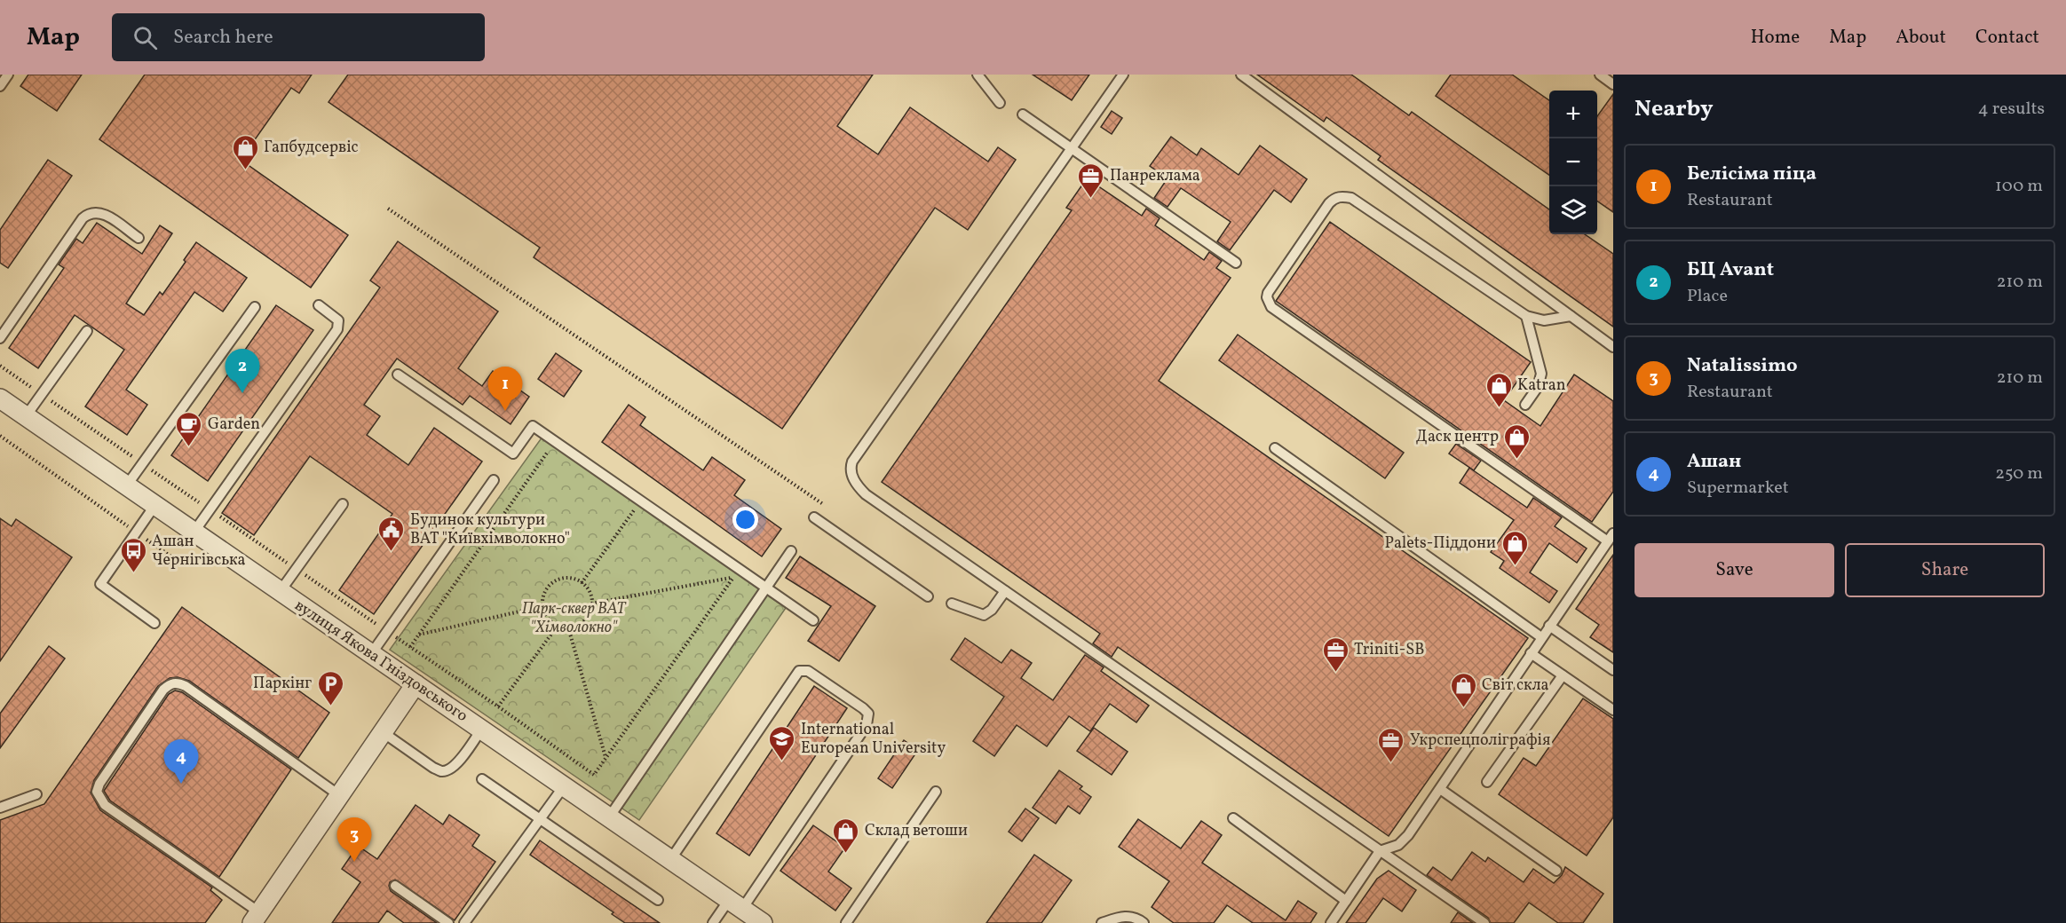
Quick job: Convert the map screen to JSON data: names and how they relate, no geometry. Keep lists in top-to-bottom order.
{
  "streets": {
    "street": ["вулиця Якова Гніздовського"]
  },
  "parks": ["Парк-сквер ВАТ \"Хімволокно\""],
  "places": {
    "shop": [
      "Гапбудсервіс",
      "Katran",
      "Даск центр",
      "Palets-Піддони",
      "Світ скла",
      "Склад ветоши"
    ],
    "office": ["Панреклама", "Triniti-SB", "Укрспецполіграфія"],
    "cafe": ["Garden"],
    "public building": ["Будинок культури ВАТ \"Київхімволокно\""],
    "bus stop": ["Ашан Чернігівська"],
    "parking": ["Паркінг"],
    "school or university": ["International European University"]
  },
  "page": {
    "header": "Map",
    "search": "Search here",
    "nav": [
      "Home",
      "Map",
      "About",
      "Contact"
    ],
    "heading": ["Nearby", "4 results"],
    "map_buttons": ["+", "−"],
    "list": [
      {
        "mark": "1",
        "name": "Белісіма піца",
        "note": "Restaurant",
        "value": "100 m"
      },
      {
        "mark": "2",
        "name": "БЦ Avant",
        "note": "Place",
        "value": "210 m"
      },
      {
        "mark": "3",
        "name": "Natalissimo",
        "note": "Restaurant",
        "value": "210 m"
      },
      {
        "mark": "4",
        "name": "Ашан",
        "note": "Supermarket",
        "value": "250 m"
      }
    ],
    "pins": [
      "2",
      "1",
      "4",
      "3"
    ],
    "buttons": ["Save", "Share"]
  }
}
